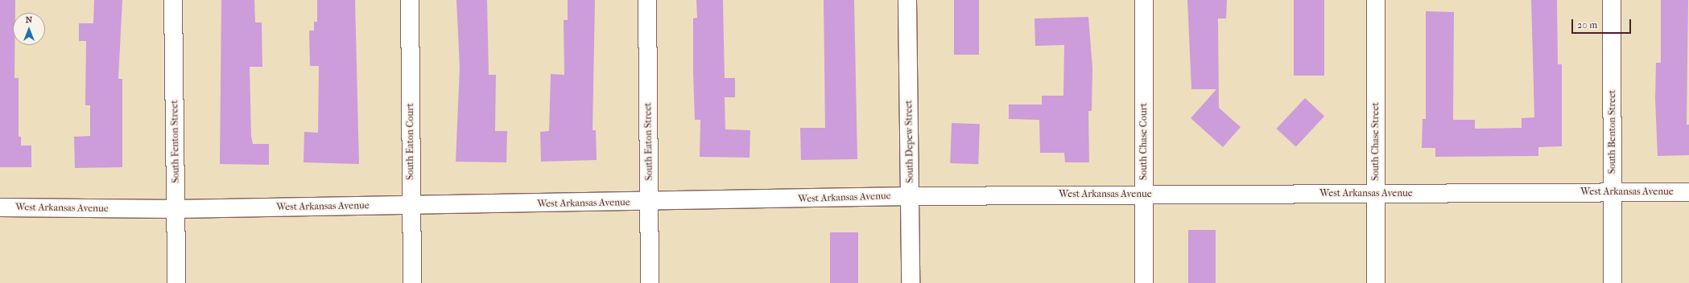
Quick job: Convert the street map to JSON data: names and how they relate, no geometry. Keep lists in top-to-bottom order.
{
  "streets": {
    "street": [
      "South Benton Street",
      "South Fenton Street",
      "South Eaton Court",
      "South Eaton Street",
      "South Depew Street",
      "South Chase Court",
      "South Chase Street",
      "West Arkansas Avenue"
    ]
  },
  "crossings": [
    ["South Benton Street", "West Arkansas Avenue"],
    ["South Fenton Street", "West Arkansas Avenue"],
    ["South Eaton Court", "West Arkansas Avenue"],
    ["South Eaton Street", "West Arkansas Avenue"],
    ["South Depew Street", "West Arkansas Avenue"],
    ["South Chase Court", "West Arkansas Avenue"],
    ["South Chase Street", "West Arkansas Avenue"]
  ],
  "scale_bar": "20 m",
  "north": "top"
}
